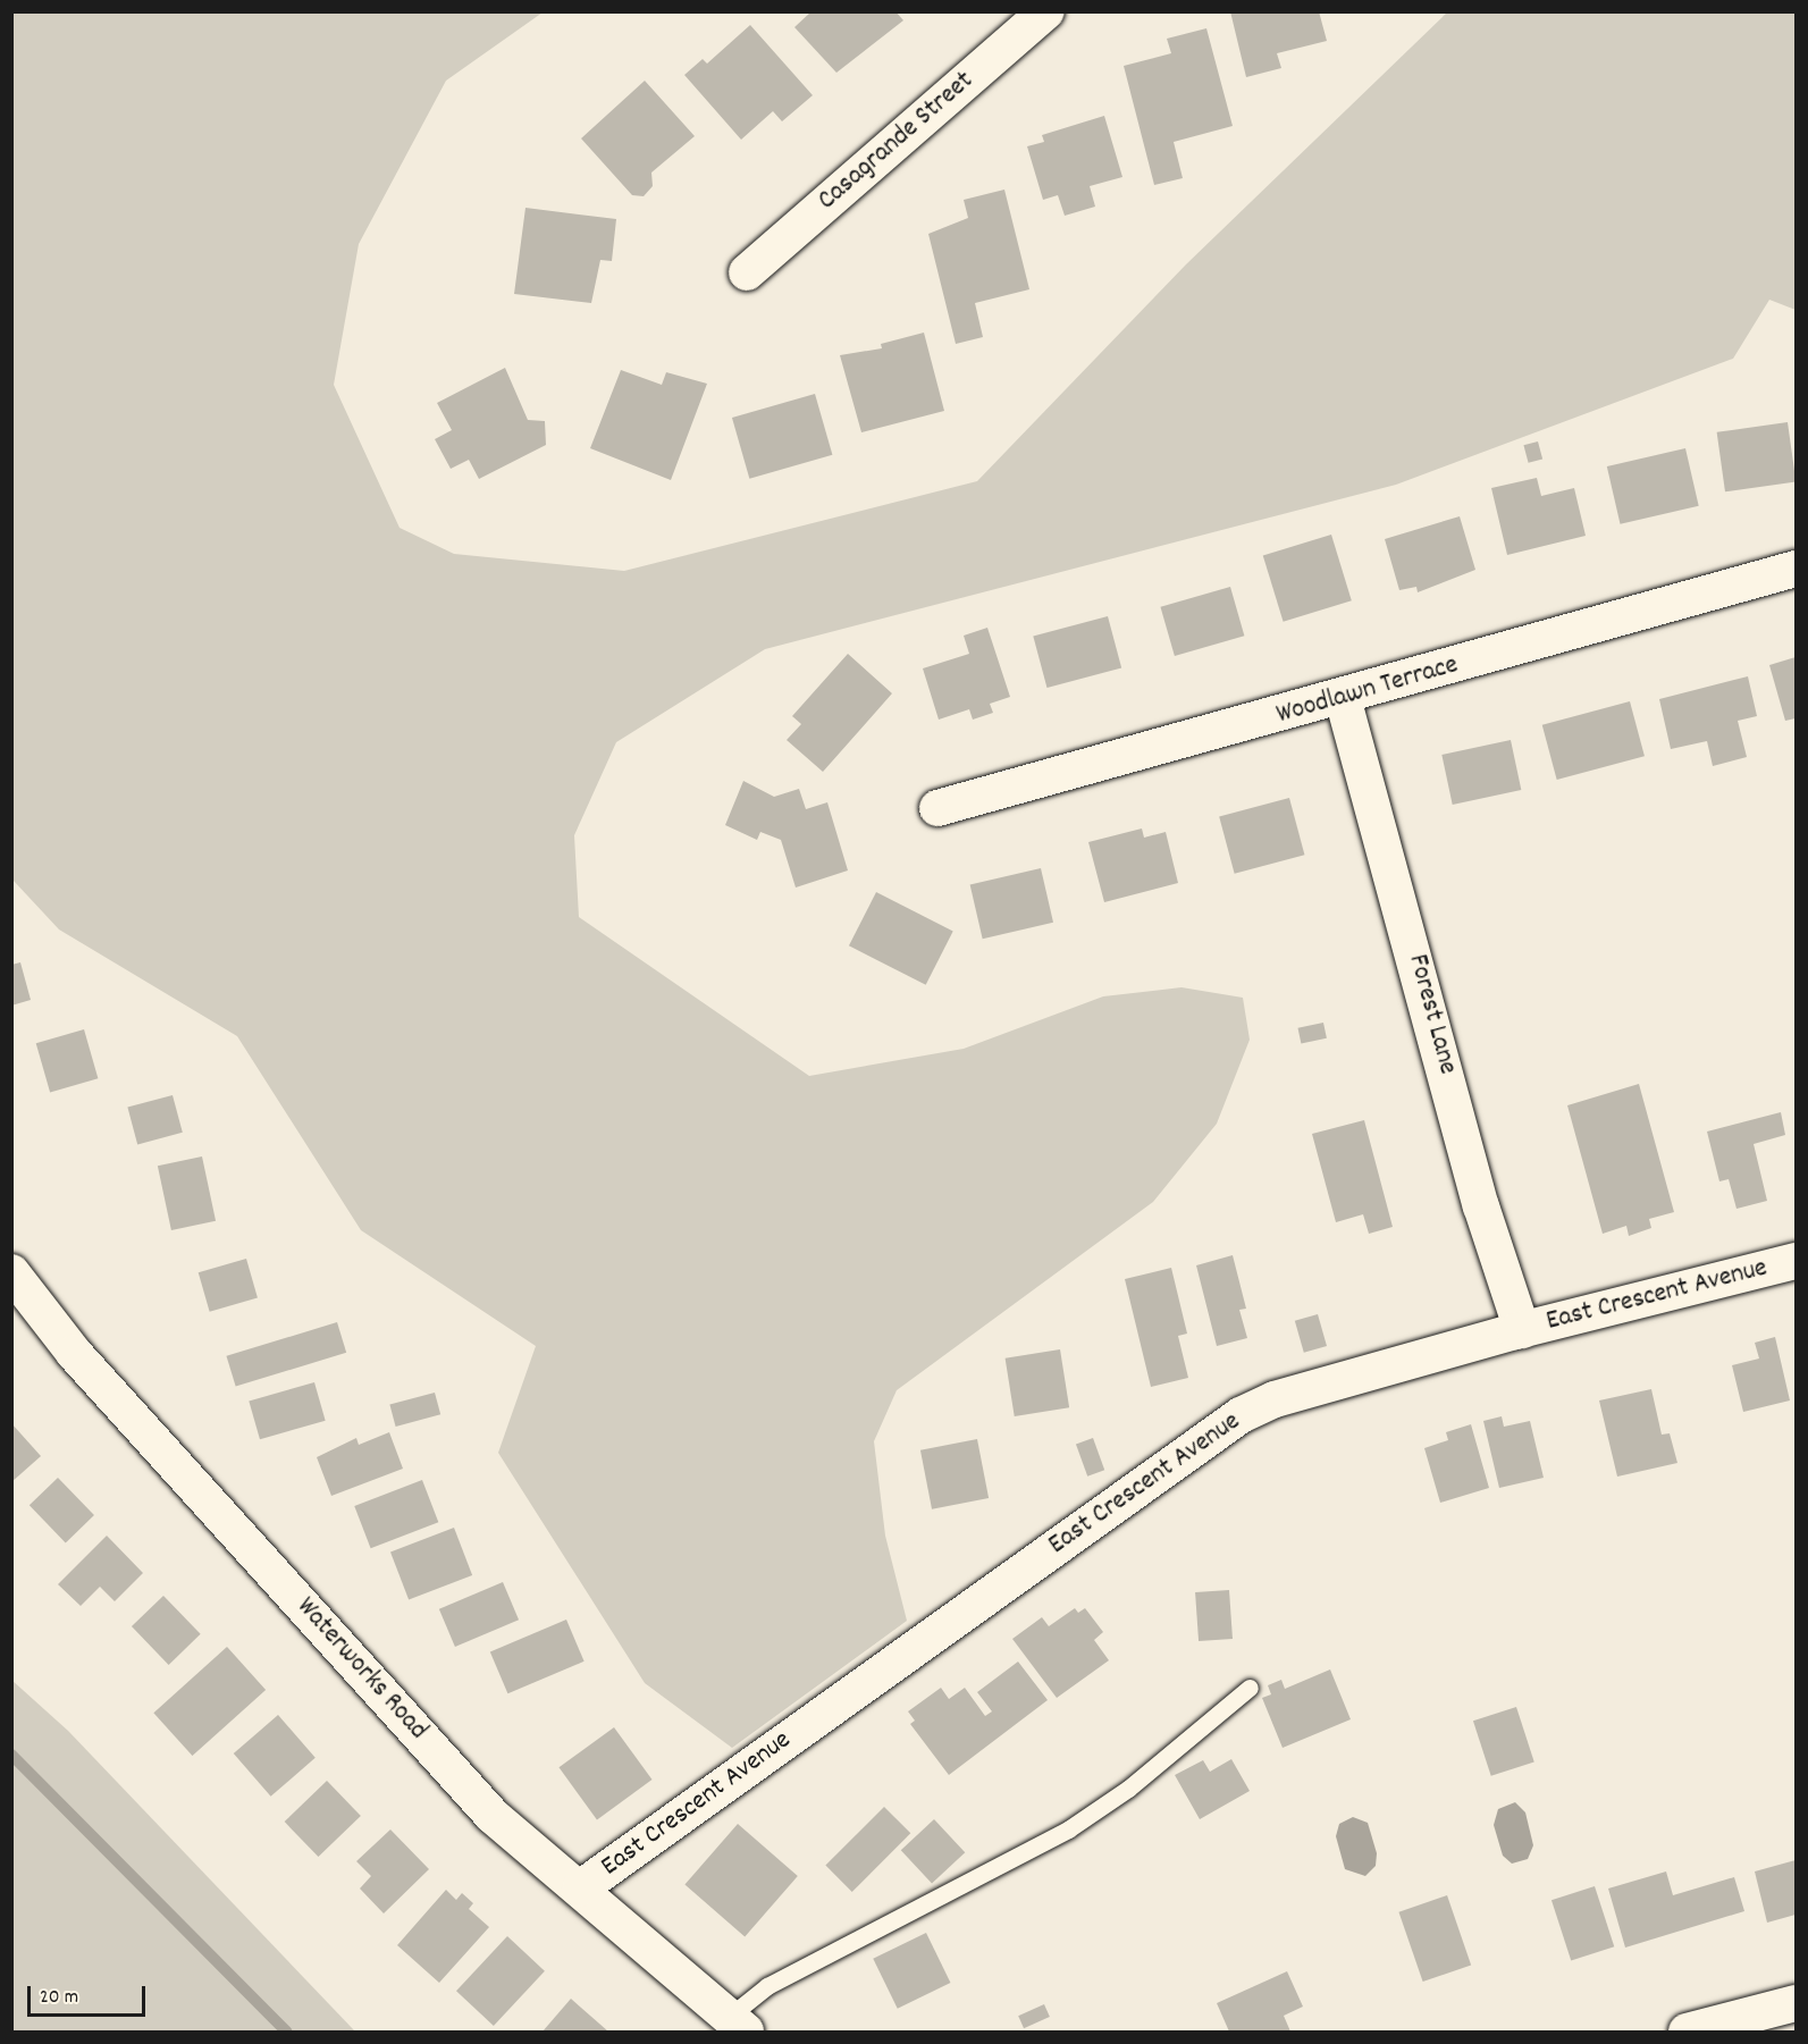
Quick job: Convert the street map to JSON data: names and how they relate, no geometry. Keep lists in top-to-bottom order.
{
  "streets": {
    "street": [
      "Casagrande Street",
      "Woodlawn Terrace",
      "Forest Lane",
      "East Crescent Avenue",
      "Waterworks Road"
    ]
  },
  "crossings": [
    ["Woodlawn Terrace", "Forest Lane"],
    ["Forest Lane", "East Crescent Avenue"],
    ["East Crescent Avenue", "Waterworks Road"]
  ],
  "scale_bar": "20 m"
}
